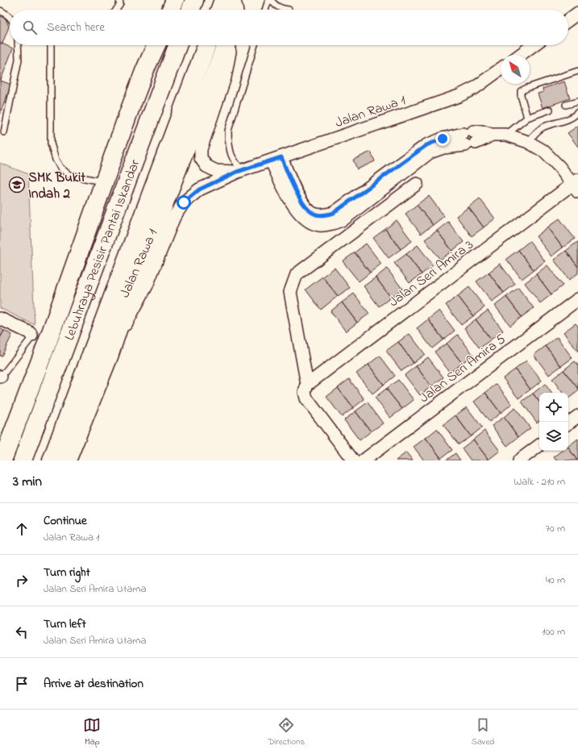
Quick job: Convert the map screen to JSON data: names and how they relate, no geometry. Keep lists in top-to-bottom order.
{
  "streets": {
    "main road": ["Lebuhraya Pesisir Pantai Iskandar"],
    "street": ["Jalan Rawa 1", "Jalan Seri Amira 3", "Jalan Seri Amira 5"]
  },
  "places": {
    "school or university": ["SMK Bukit Indah 2"]
  },
  "north": "top left",
  "page": {
    "search": "Search here",
    "heading": ["3 min", "Walk · 210 m"],
    "list": [
      ["Continue", "Jalan Rawa 1", "70 m"],
      ["Turn right", "Jalan Seri Amira Utama", "40 m"],
      ["Turn left", "Jalan Seri Amira Utama", "100 m"],
      "Arrive at destination"
    ],
    "nav": ["Map", "Directions", "Saved"]
  }
}
